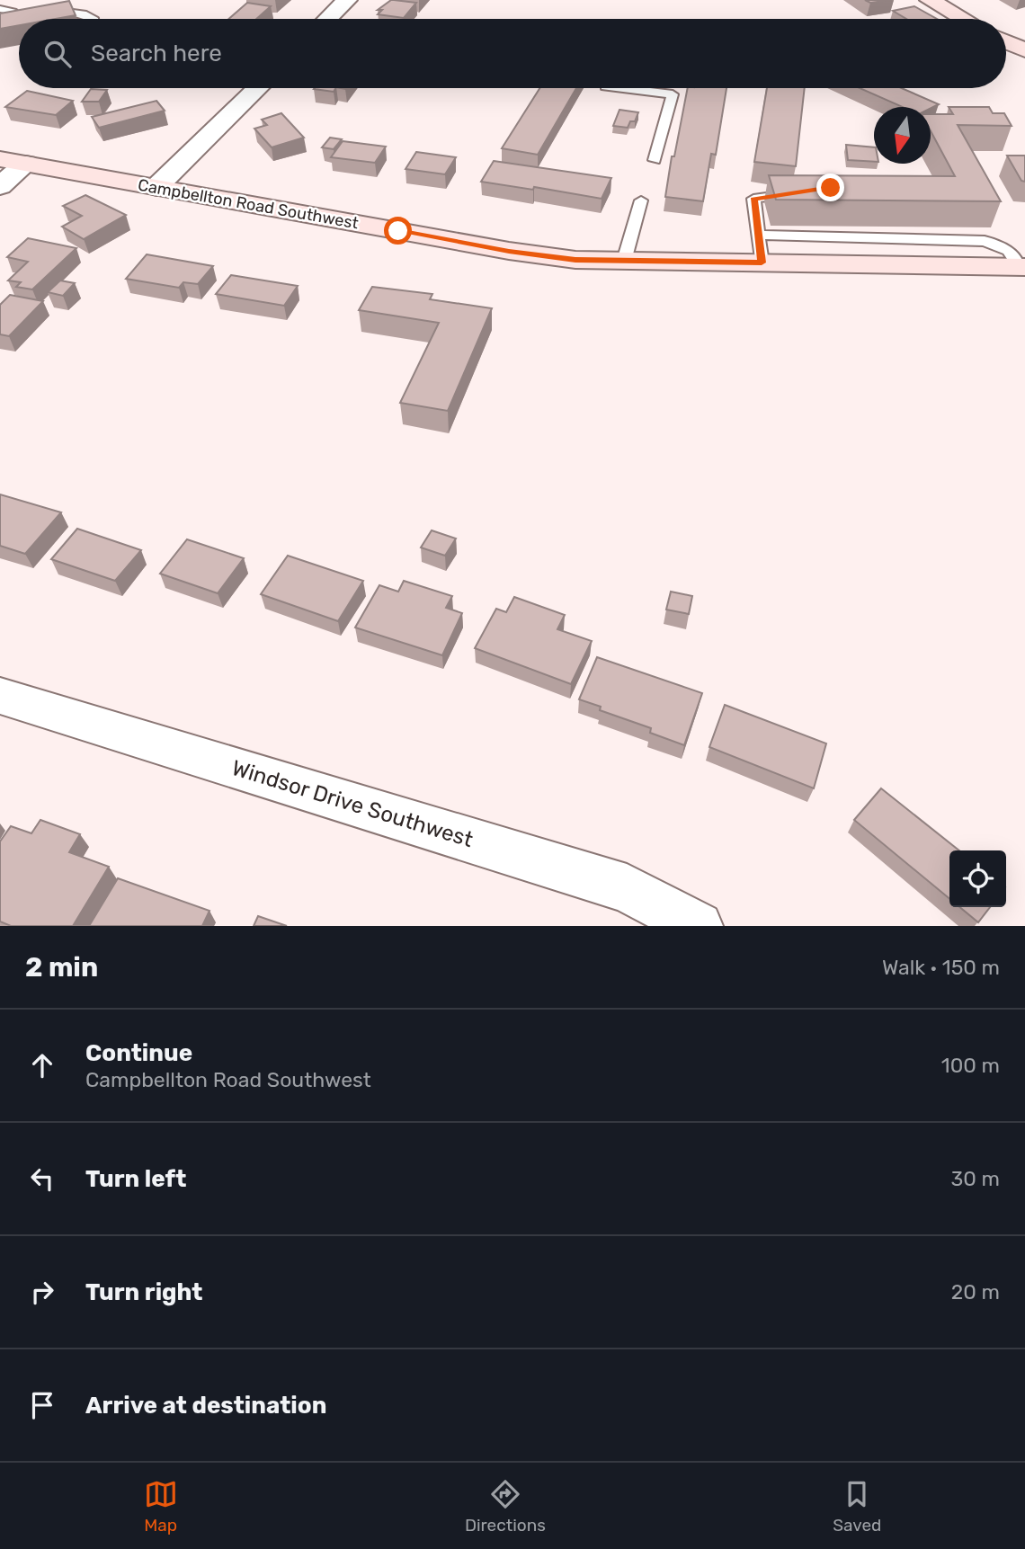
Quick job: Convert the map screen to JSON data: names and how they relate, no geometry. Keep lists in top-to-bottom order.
{
  "streets": {
    "main road": ["Campbellton Road Southwest"],
    "street": ["Windsor Drive Southwest"]
  },
  "north": "bottom",
  "page": {
    "search": "Search here",
    "heading": ["2 min", "Walk · 150 m"],
    "list": [
      ["Continue", "Campbellton Road Southwest", "100 m"],
      ["Turn left", "30 m"],
      ["Turn right", "20 m"],
      "Arrive at destination"
    ],
    "nav": ["Map", "Directions", "Saved"]
  }
}
